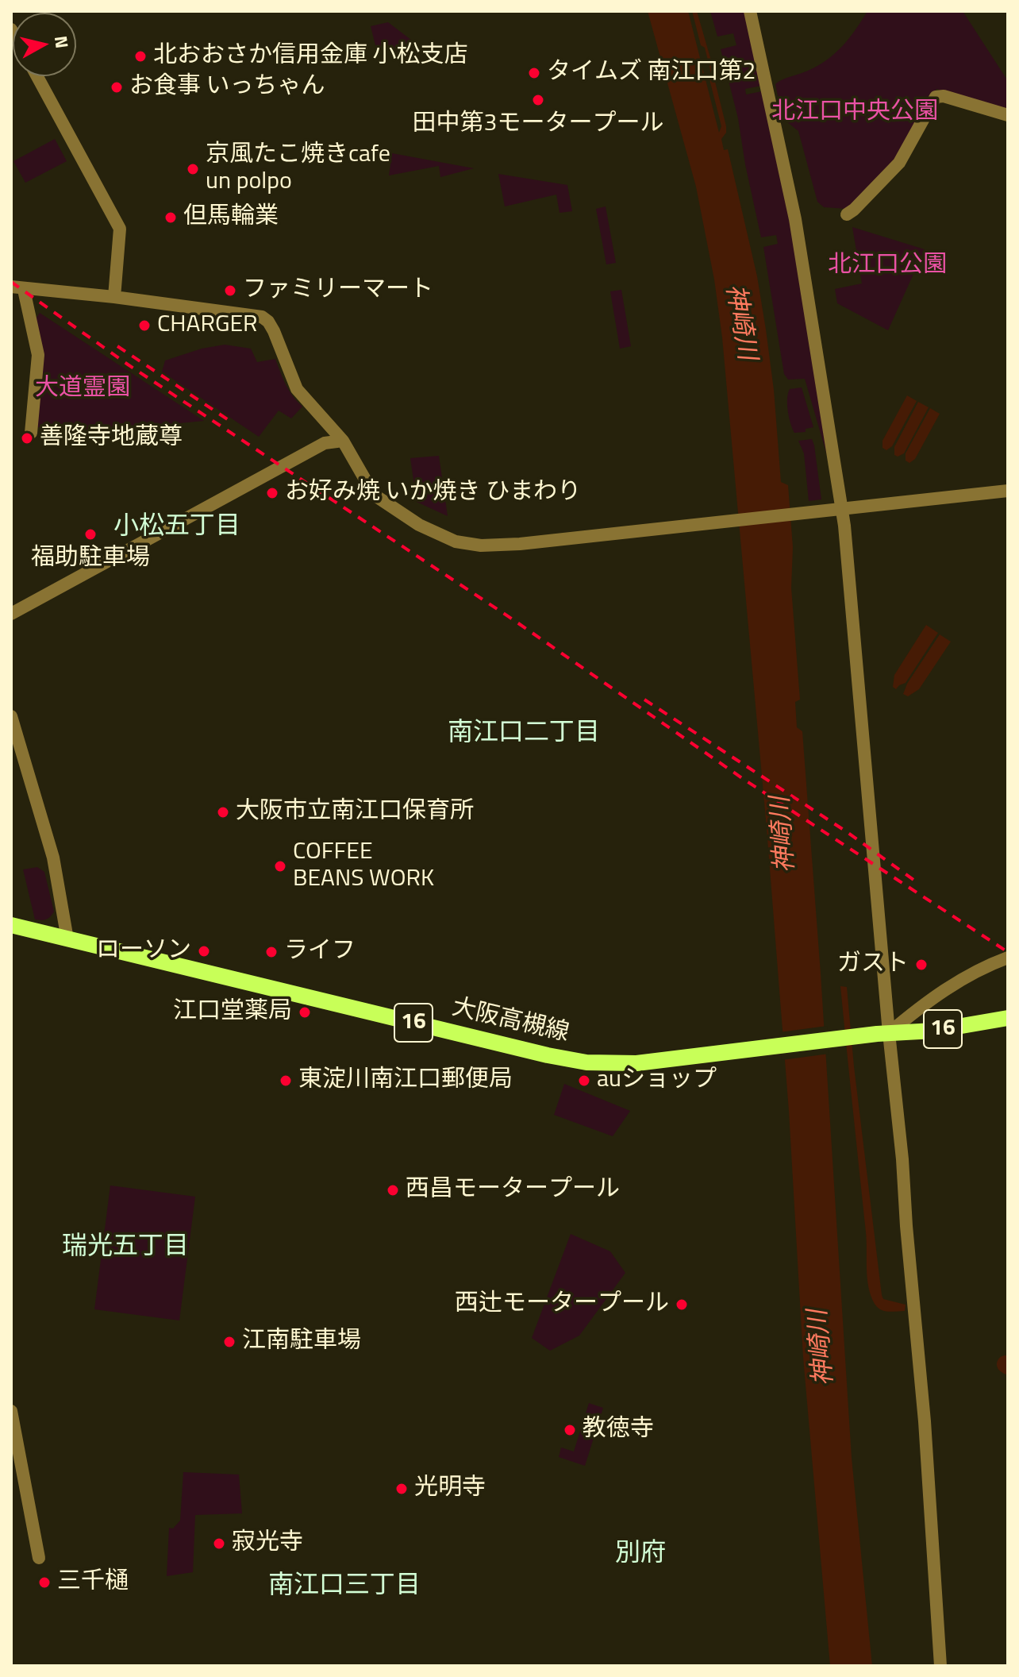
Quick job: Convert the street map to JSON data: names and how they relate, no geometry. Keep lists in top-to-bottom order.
{
  "streets": {
    "main road": ["大阪高槻線", "16"]
  },
  "districts": [
    "小松五丁目",
    "南江口二丁目",
    "瑞光五丁目",
    "別府",
    "南江口三丁目"
  ],
  "water": ["神崎川"],
  "parks": ["北江口中央公園", "北江口公園", "大道霊園"],
  "places": [
    "北おおさか信用金庫 小松支店",
    "タイムズ 南江口第2",
    "お食事 いっちゃん",
    "田中第3モータープール",
    "京風たこ焼きcafe un polpo",
    "但馬輪業",
    "ファミリーマート",
    "CHARGER",
    "善隆寺地蔵尊",
    "お好み焼 いか焼き ひまわり",
    "福助駐車場",
    "大阪市立南江口保育所",
    "COFFEE BEANS WORK",
    "ローソン",
    "ライフ",
    "ガスト",
    "江口堂薬局",
    "東淀川南江口郵便局",
    "auショップ",
    "西昌モータープール",
    "西辻モータープール",
    "江南駐車場",
    "教徳寺",
    "光明寺",
    "寂光寺",
    "三千樋"
  ],
  "north": "right"
}
